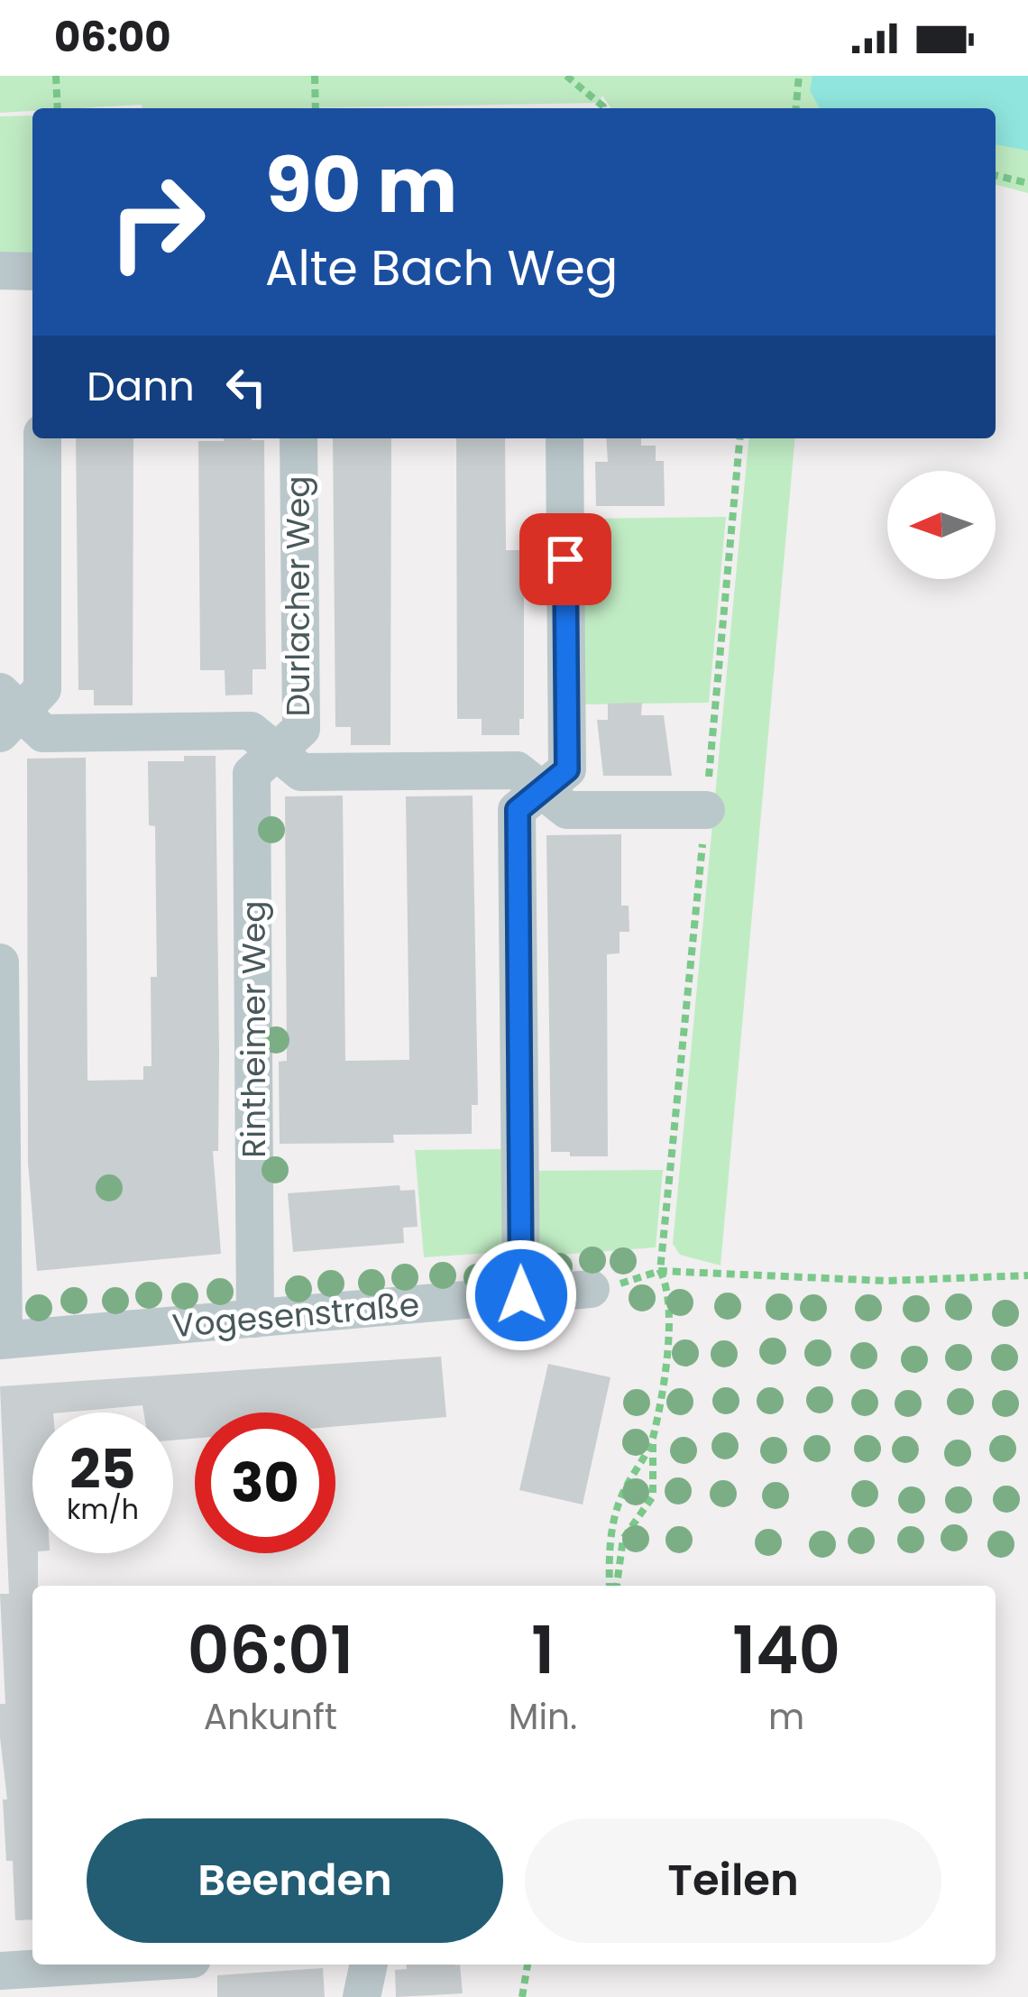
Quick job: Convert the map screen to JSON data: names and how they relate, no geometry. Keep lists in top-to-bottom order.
{
  "streets": {
    "street": ["Durlacher Weg", "Rintheimer Weg", "Vogesenstraße"]
  },
  "crossings": [
    ["Durlacher Weg", "Rintheimer Weg"],
    ["Rintheimer Weg", "Vogesenstraße"]
  ],
  "north": "left",
  "page": {
    "status": "06:00",
    "turn": ["90 m", "Alte Bach Weg"],
    "then": "Dann",
    "speed": "25 km/h",
    "limit": "30",
    "eta": [
      "06:01",
      "Ankunft",
      "1",
      "Min.",
      "140",
      "m"
    ],
    "buttons": ["Beenden", "Teilen"]
  }
}
